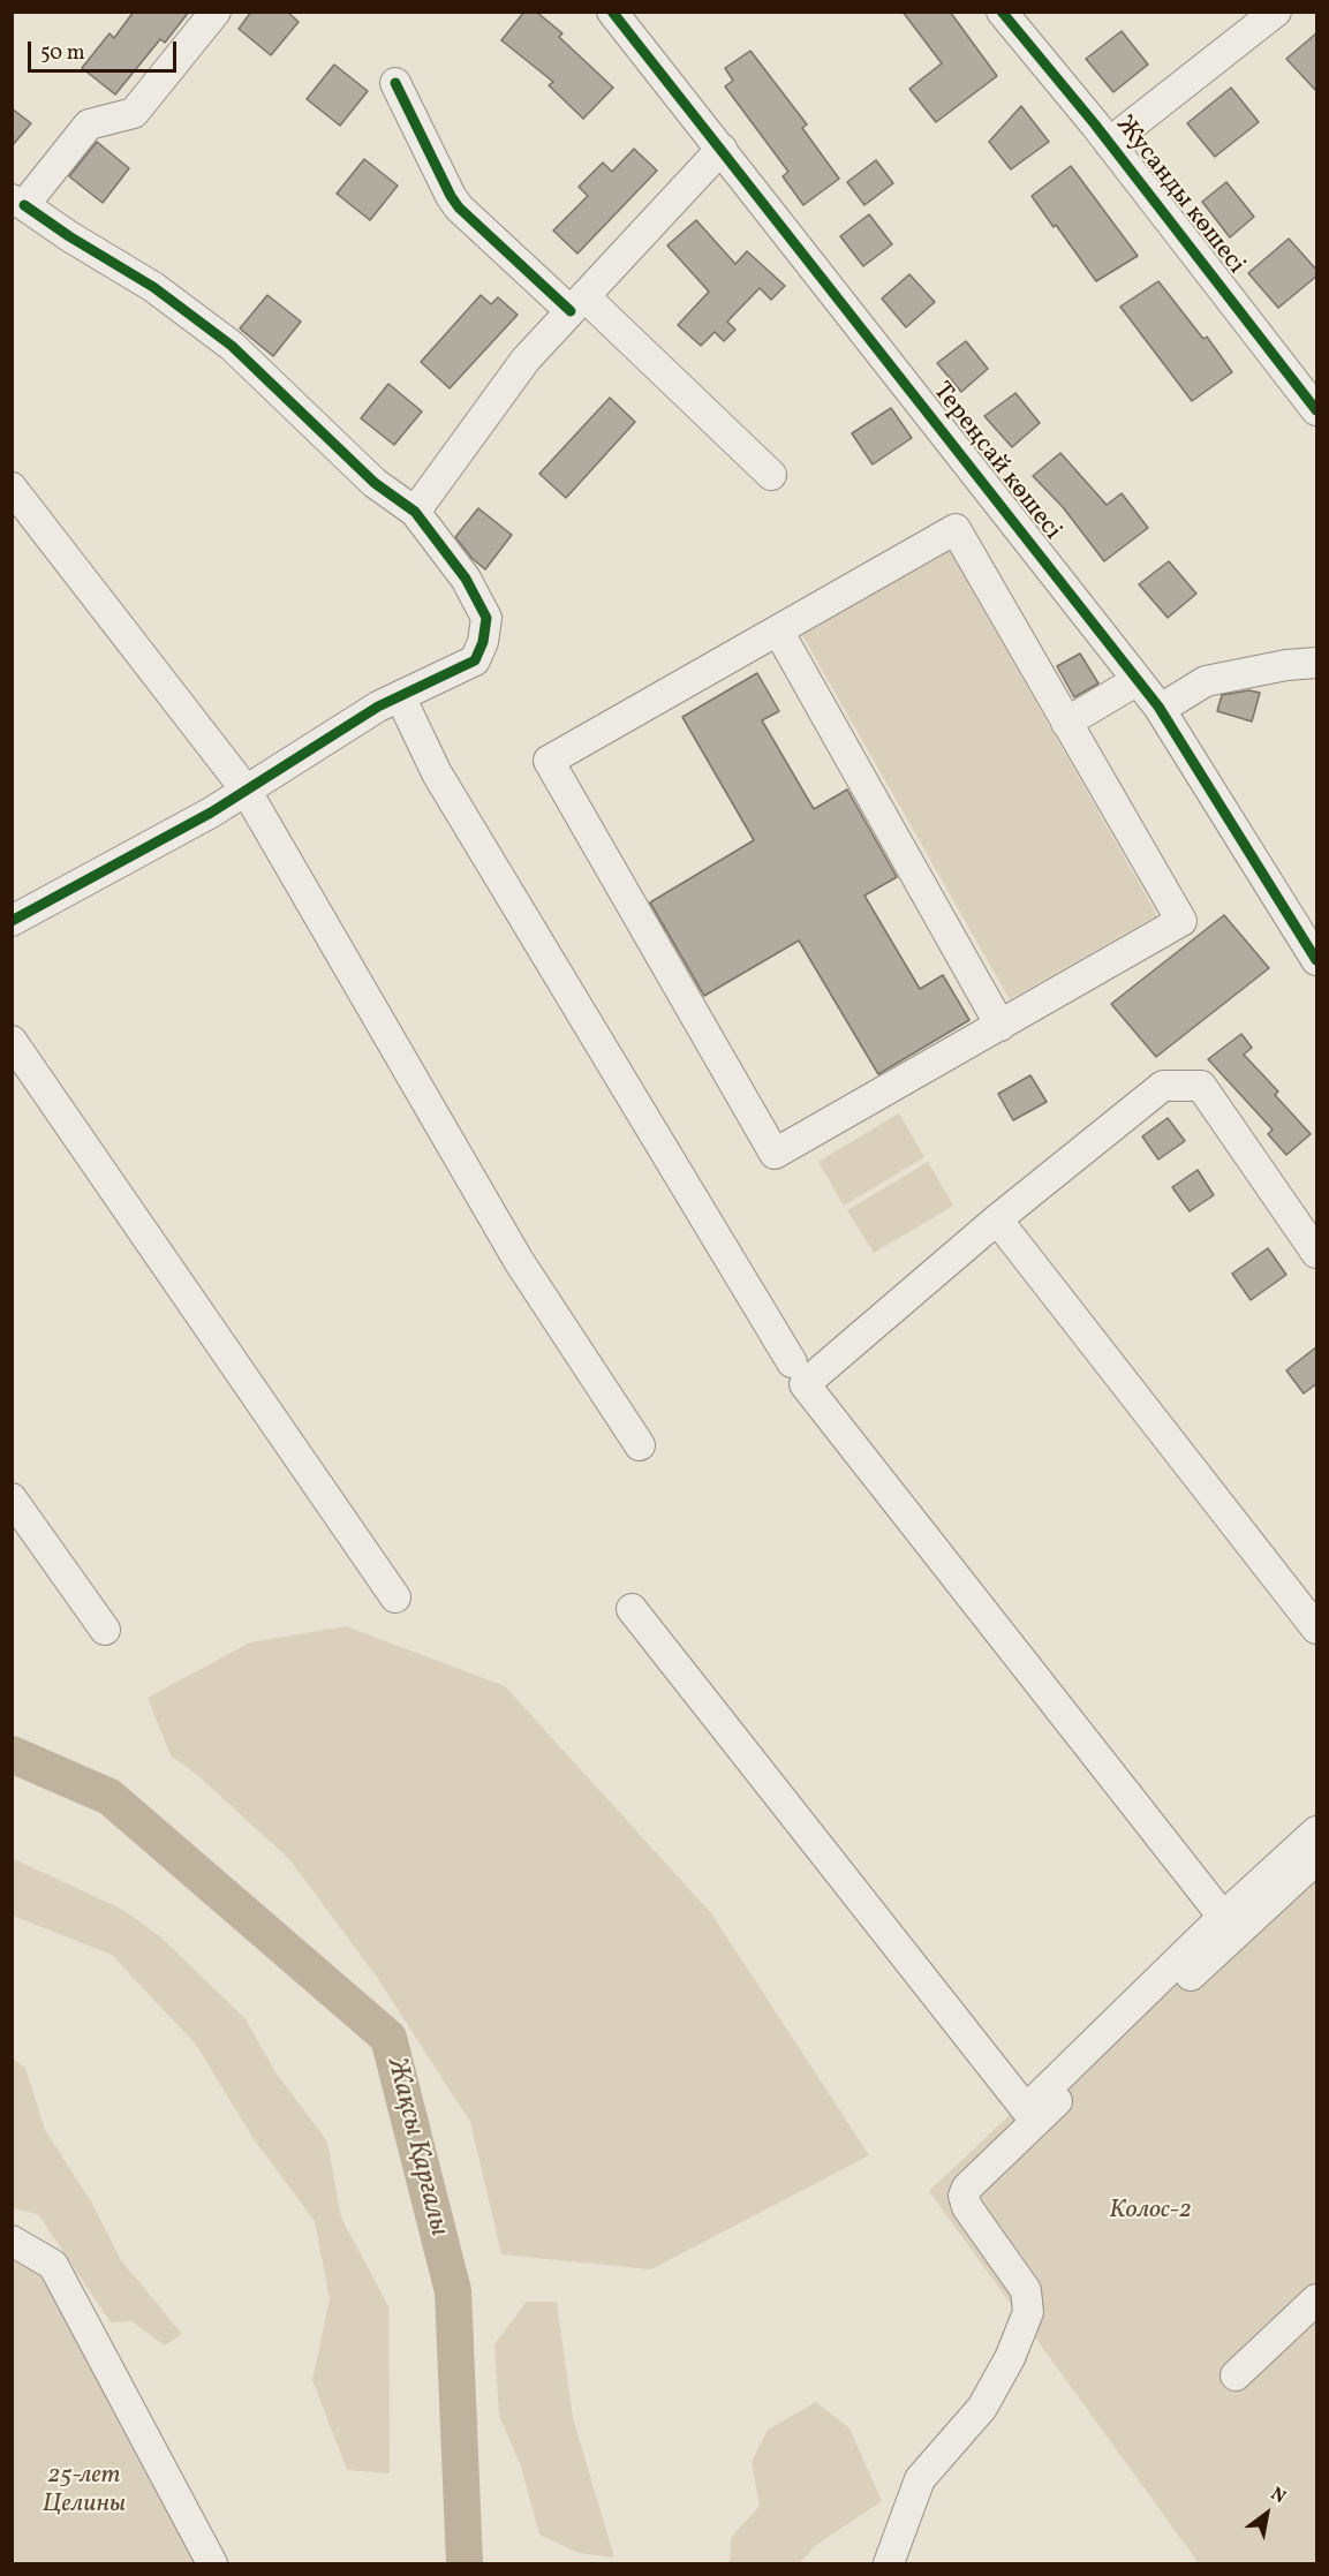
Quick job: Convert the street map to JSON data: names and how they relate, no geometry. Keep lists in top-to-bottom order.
{
  "streets": {
    "street": ["Жусанды көшесі", "Тереңсай көшесі"]
  },
  "water": ["Жақсы Қарғалы"],
  "parks": ["Колос-2", "25-лет Целины"],
  "scale_bar": "50 m",
  "north": "top right"
}
